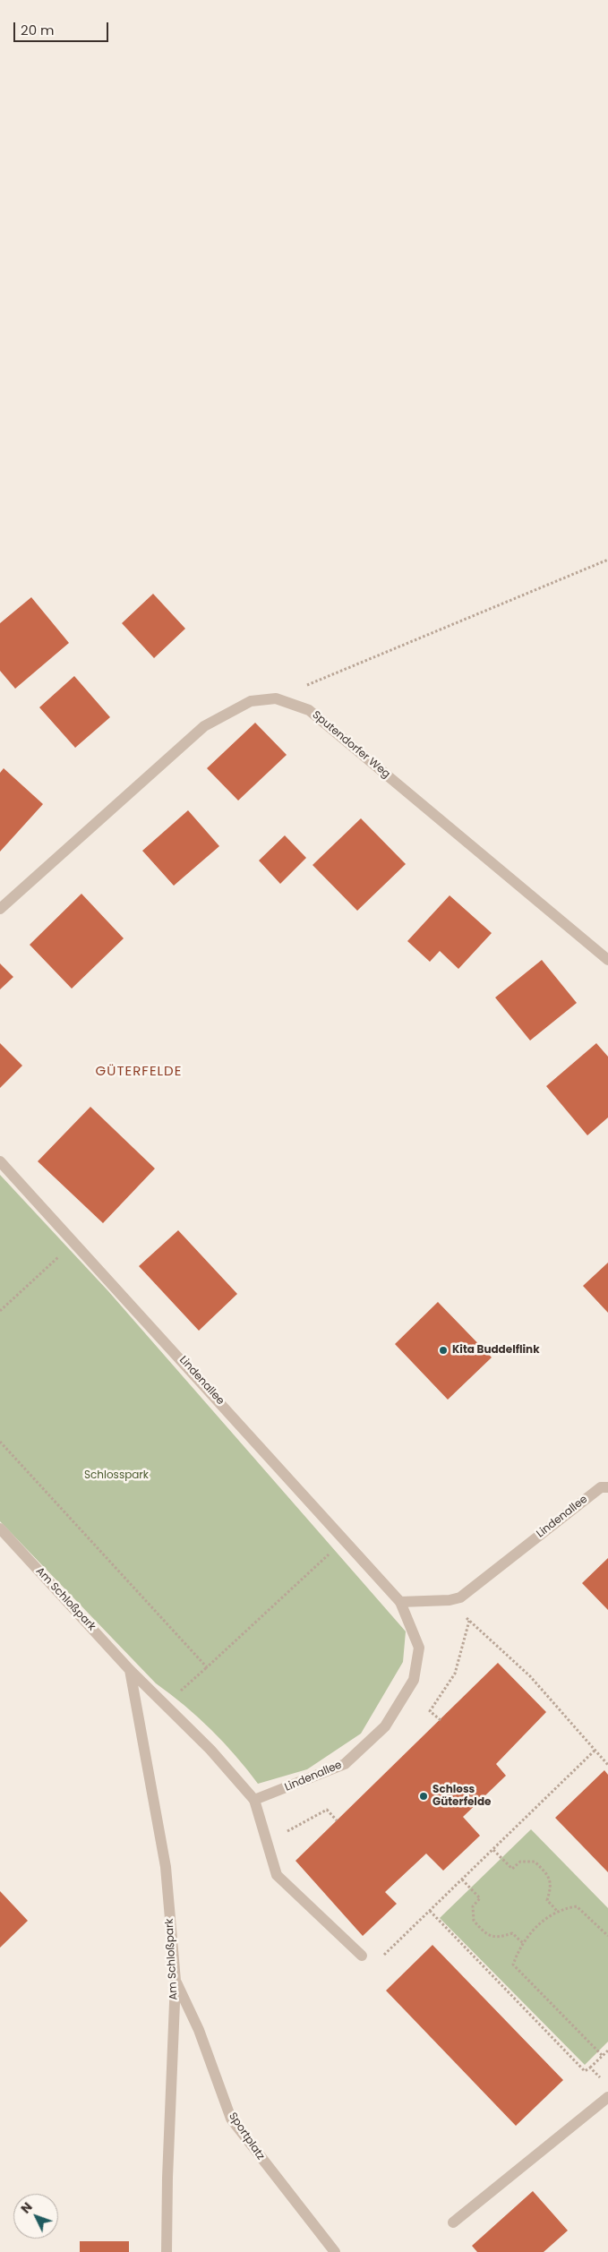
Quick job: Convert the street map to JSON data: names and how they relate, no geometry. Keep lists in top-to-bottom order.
{
  "streets": {
    "street": [
      "Sputendorfer Weg",
      "Lindenallee",
      "Am Schloßpark",
      "Sportplatz"
    ]
  },
  "crossings": [
    ["Lindenallee", "Am Schloßpark"],
    ["Am Schloßpark", "Sportplatz"]
  ],
  "districts": ["GÜTERFELDE"],
  "parks": ["Schlosspark"],
  "places": ["Kita Buddelflink", "Schloss Güterfelde"],
  "scale_bar": "20 m",
  "north": "top left"
}
